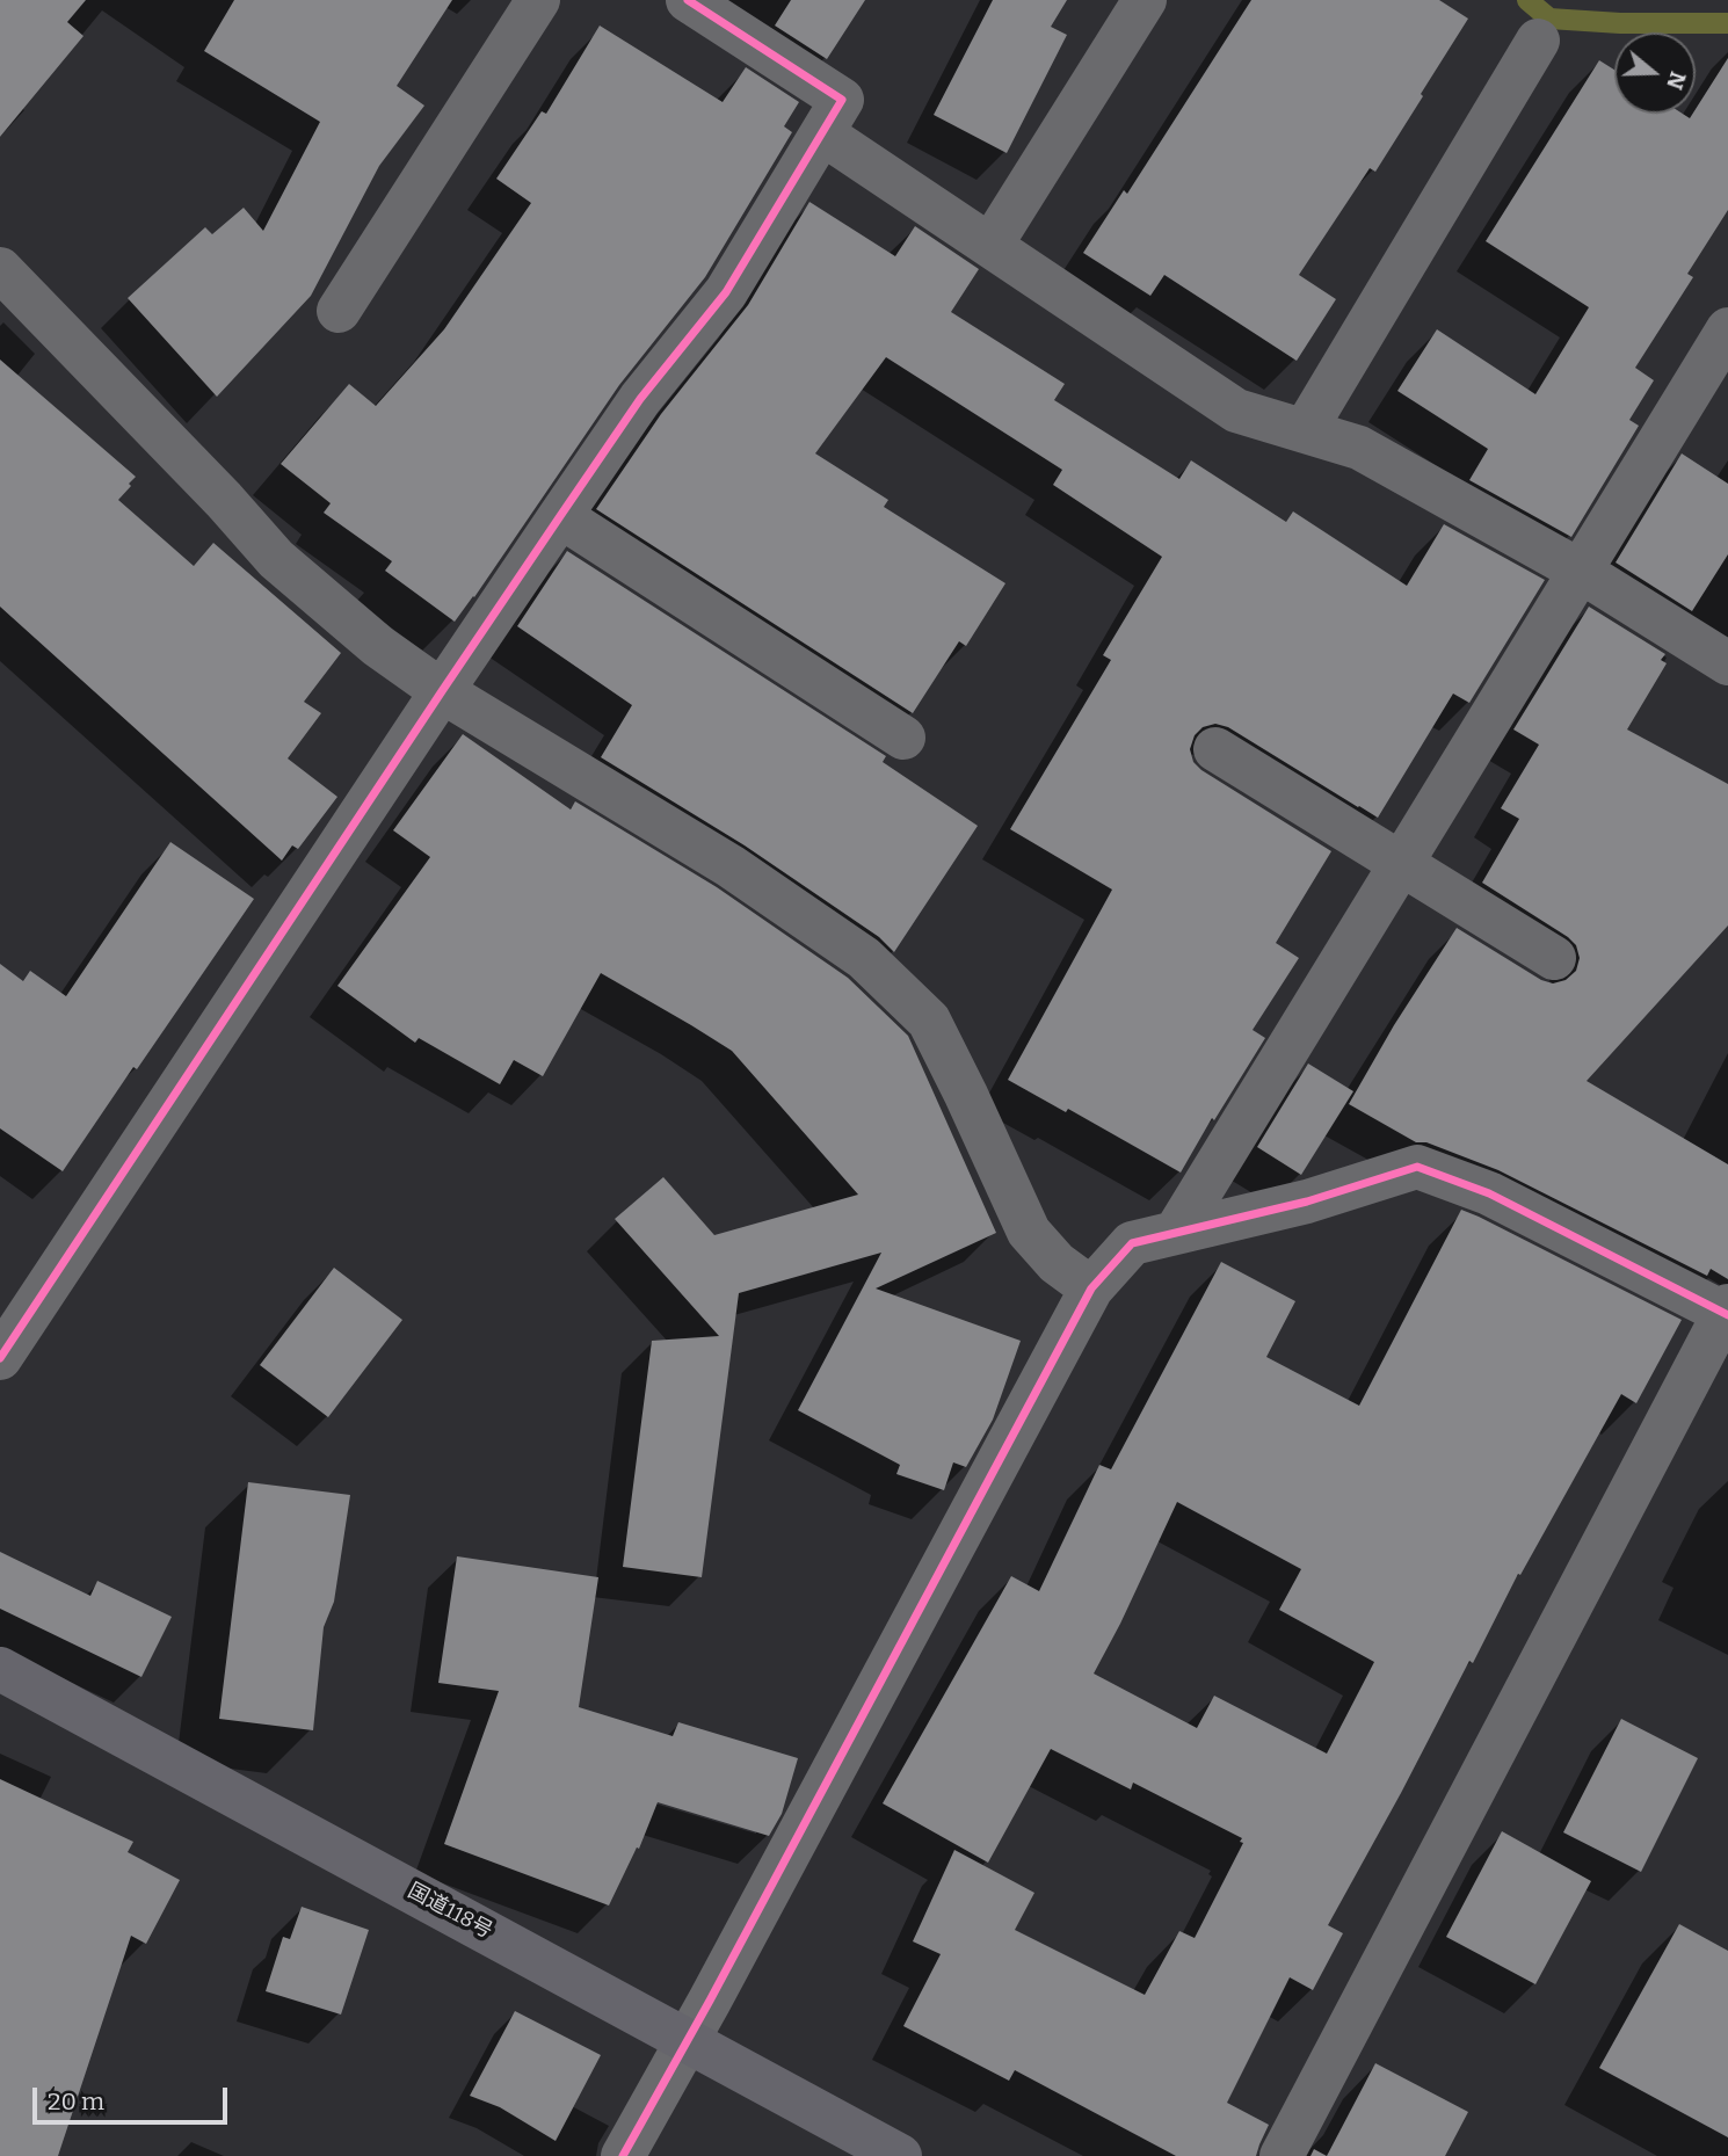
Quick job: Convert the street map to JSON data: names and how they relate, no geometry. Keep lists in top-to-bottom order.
{
  "streets": {
    "highway": ["国道118号"]
  },
  "scale_bar": "20 m",
  "north": "right"
}
